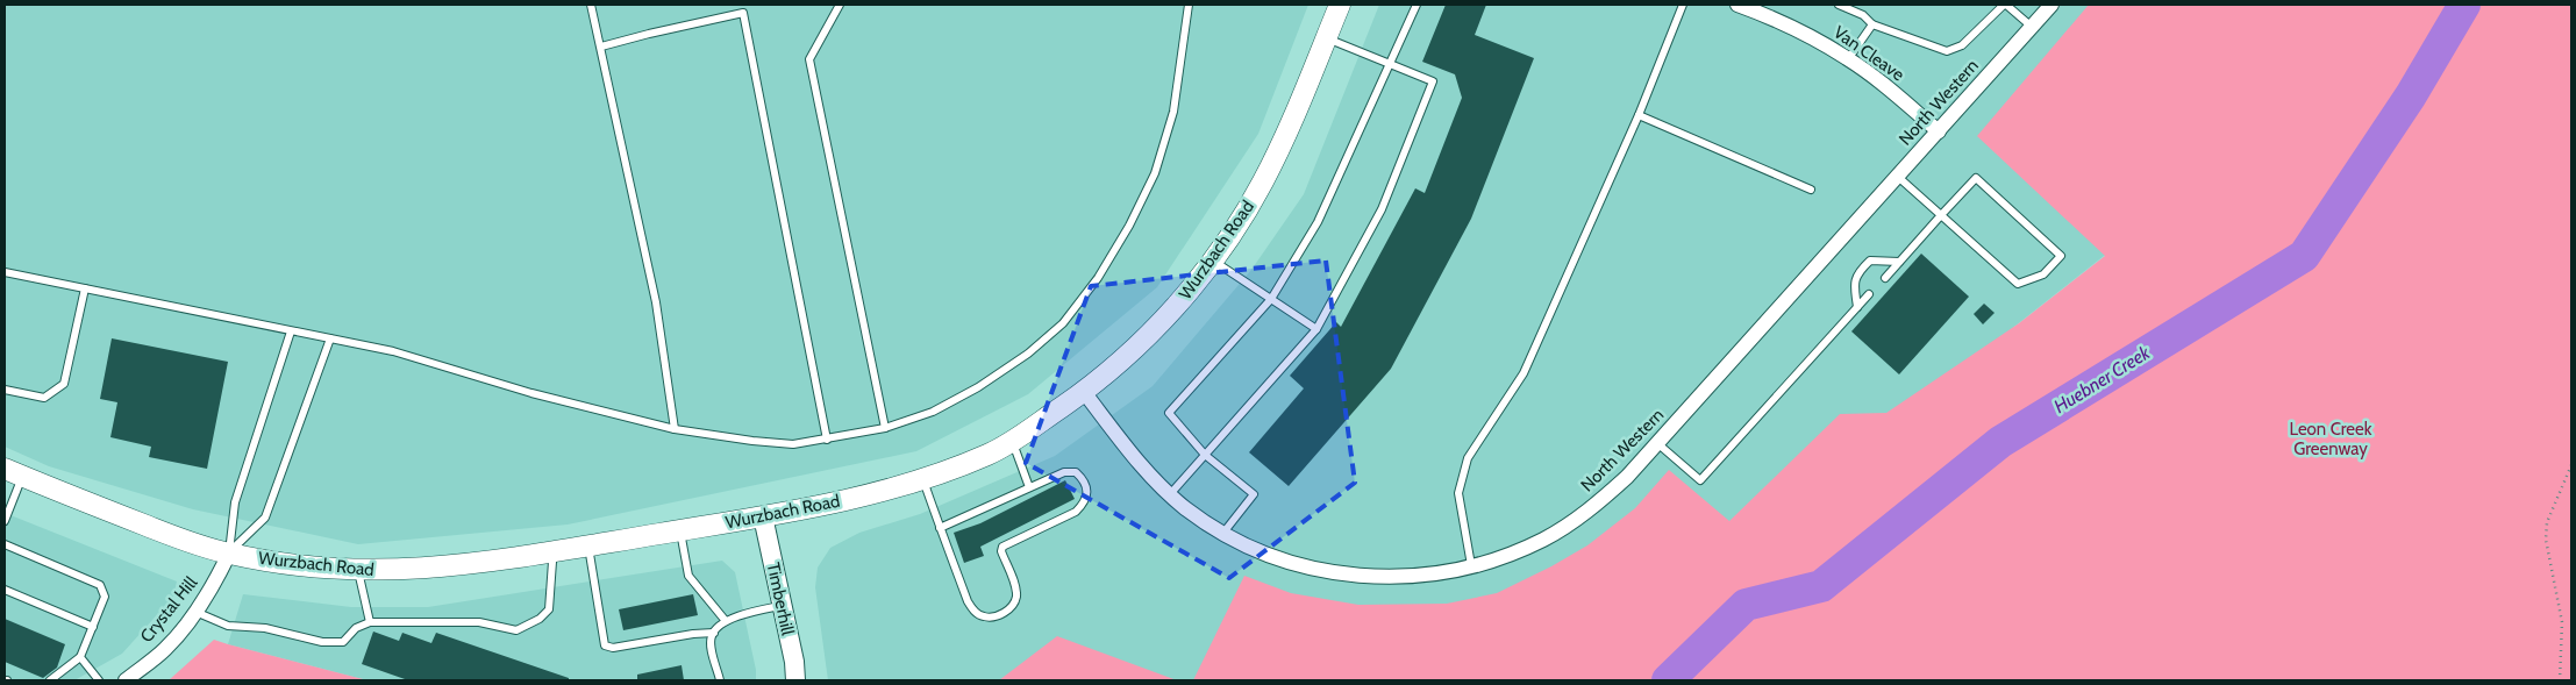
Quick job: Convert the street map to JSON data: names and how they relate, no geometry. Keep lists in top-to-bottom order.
{
  "streets": {
    "main road": ["Wurzbach Road"],
    "street": [
      "Van Cleave",
      "North Western",
      "Timberhill",
      "Crystal Hill"
    ]
  },
  "crossings": [
    ["Van Cleave", "North Western"],
    ["North Western", "Wurzbach Road"],
    ["Wurzbach Road", "Timberhill"],
    ["Wurzbach Road", "Crystal Hill"]
  ],
  "water": ["Huebner Creek"],
  "parks": ["Leon Creek Greenway"]
}
